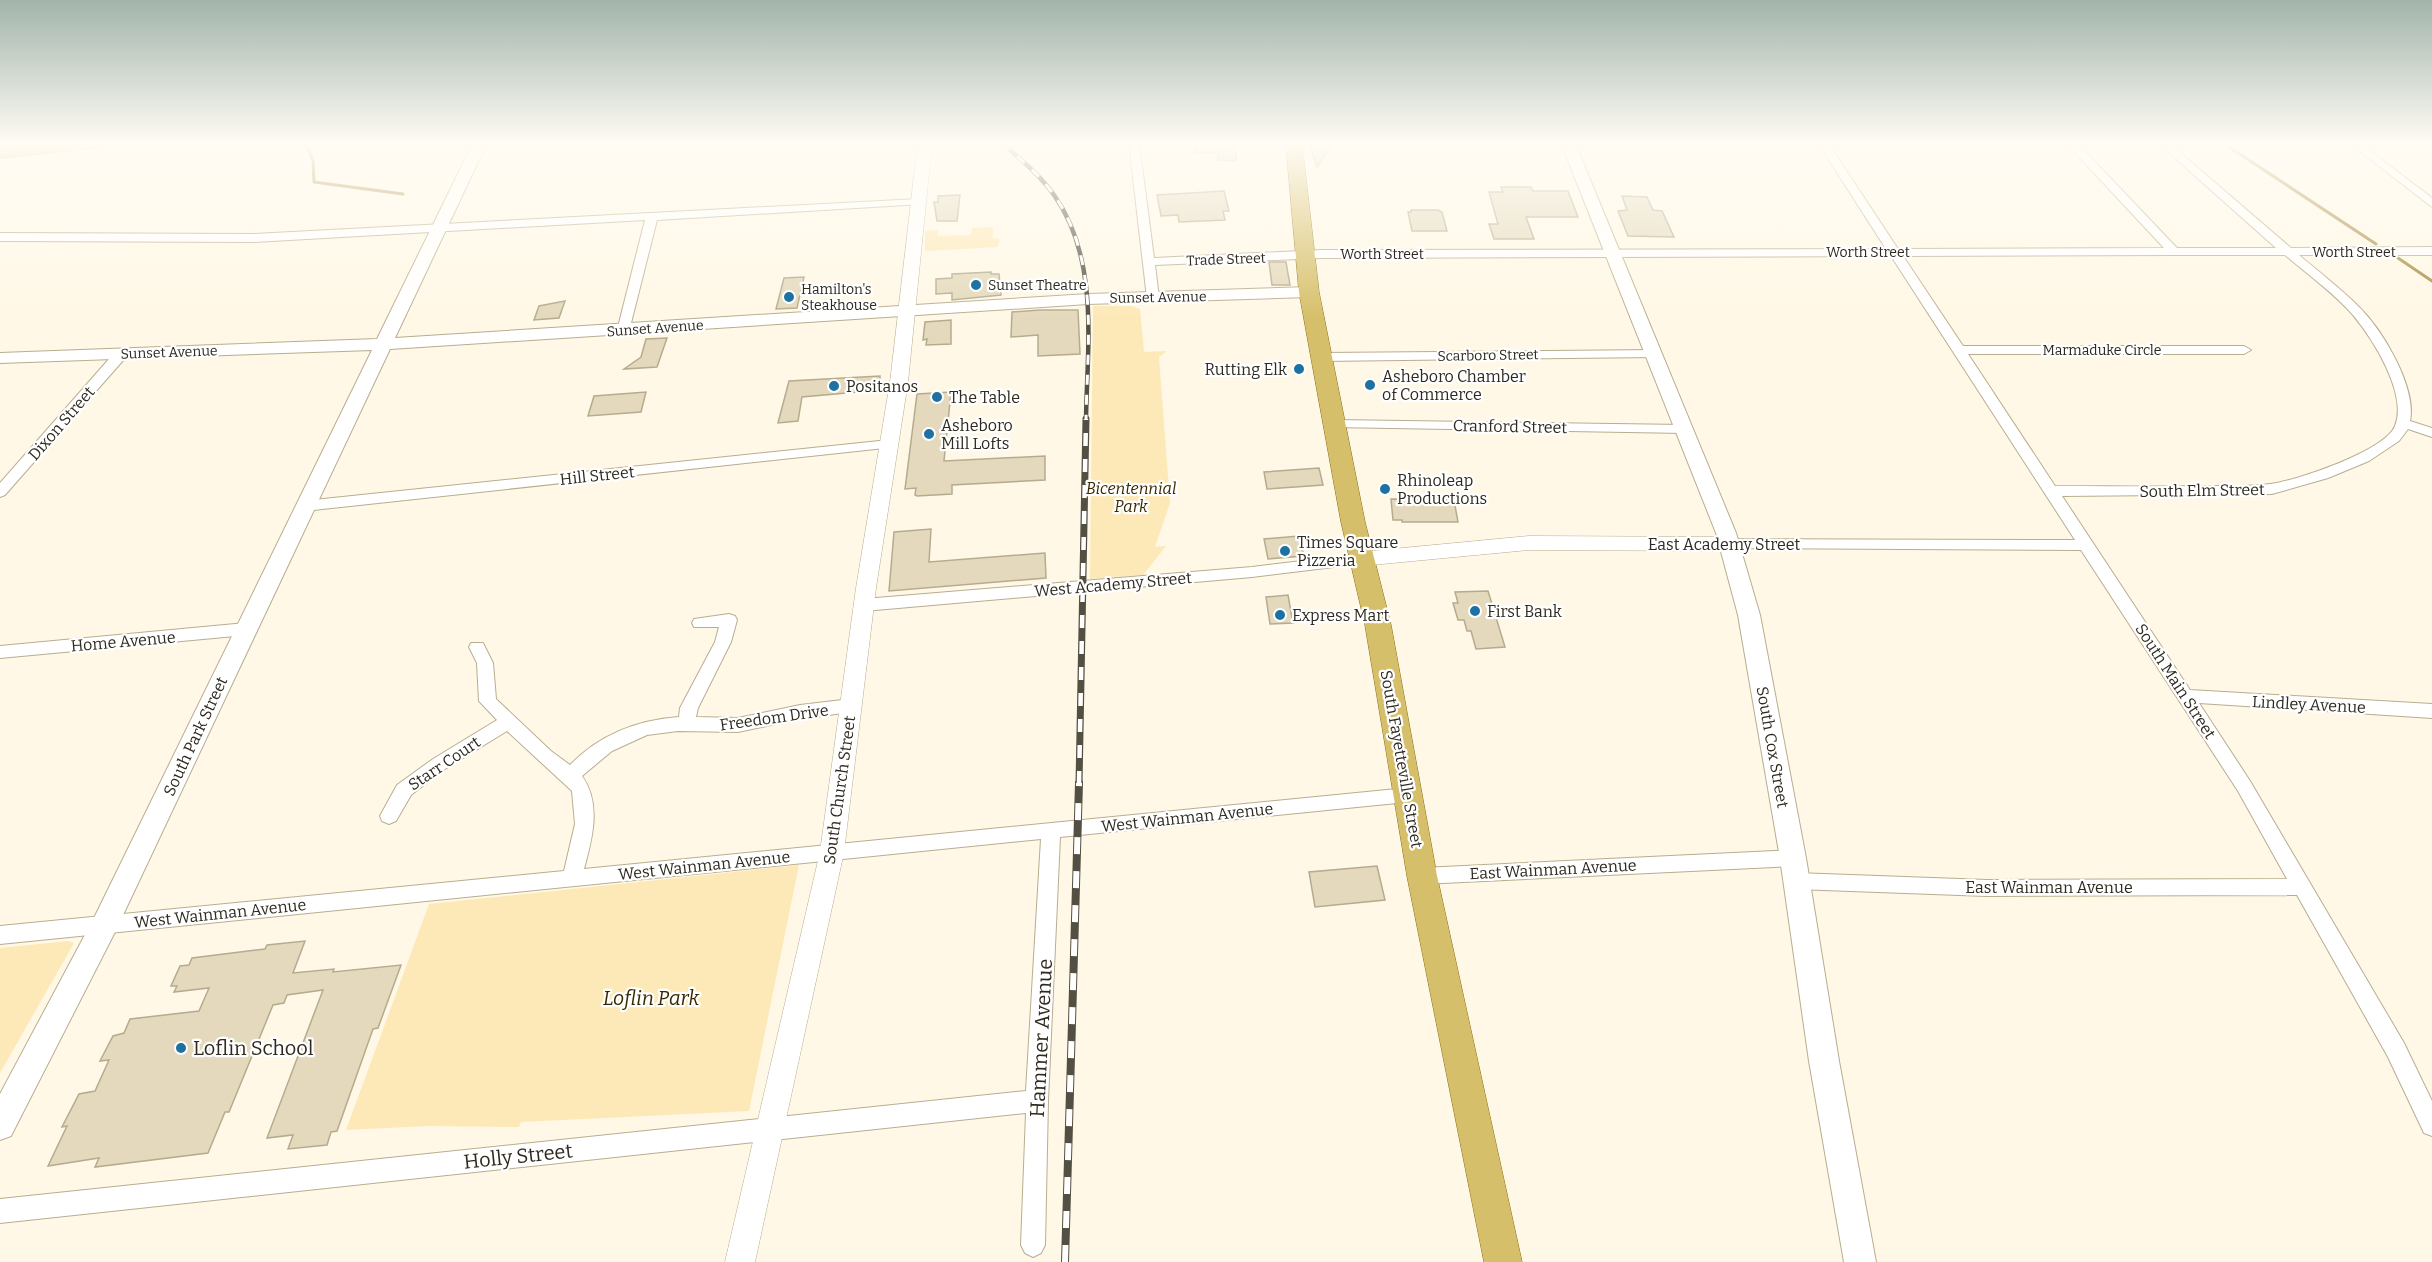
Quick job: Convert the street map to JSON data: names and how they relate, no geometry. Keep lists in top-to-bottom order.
{
  "streets": {
    "main road": [
      "Sunset Avenue",
      "South Park Street",
      "South Cox Street",
      "South Fayetteville Street"
    ],
    "street": [
      "Worth Street",
      "Trade Street",
      "Marmaduke Circle",
      "Scarboro Street",
      "Dixon Street",
      "Cranford Street",
      "Hill Street",
      "South Elm Street",
      "East Academy Street",
      "West Academy Street",
      "Home Avenue",
      "South Main Street",
      "Lindley Avenue",
      "Freedom Drive",
      "Starr Court",
      "South Church Street",
      "West Wainman Avenue",
      "East Wainman Avenue",
      "Hammer Avenue",
      "Holly Street"
    ]
  },
  "crossings": [
    ["Worth Street", "Trade Street"],
    ["Worth Street", "South Main Street"],
    ["Worth Street", "South Cox Street"],
    ["Worth Street", "South Fayetteville Street"],
    ["Trade Street", "South Fayetteville Street"],
    ["Sunset Avenue", "Dixon Street"],
    ["Sunset Avenue", "South Park Street"],
    ["Sunset Avenue", "South Fayetteville Street"],
    ["Sunset Avenue", "South Church Street"],
    ["Marmaduke Circle", "South Main Street"],
    ["Scarboro Street", "South Cox Street"],
    ["Scarboro Street", "South Fayetteville Street"],
    ["Cranford Street", "South Cox Street"],
    ["Cranford Street", "South Fayetteville Street"],
    ["Hill Street", "South Park Street"],
    ["Hill Street", "South Church Street"],
    ["South Elm Street", "South Main Street"],
    ["East Academy Street", "West Academy Street"],
    ["East Academy Street", "South Main Street"],
    ["East Academy Street", "South Cox Street"],
    ["East Academy Street", "South Fayetteville Street"],
    ["West Academy Street", "South Fayetteville Street"],
    ["West Academy Street", "South Church Street"],
    ["Home Avenue", "South Park Street"],
    ["South Main Street", "Lindley Avenue"],
    ["South Main Street", "East Wainman Avenue"],
    ["Freedom Drive", "South Church Street"],
    ["South Park Street", "West Wainman Avenue"],
    ["South Cox Street", "East Wainman Avenue"],
    ["South Fayetteville Street", "West Wainman Avenue"],
    ["South Fayetteville Street", "East Wainman Avenue"],
    ["South Church Street", "West Wainman Avenue"],
    ["South Church Street", "Holly Street"],
    ["West Wainman Avenue", "Hammer Avenue"],
    ["Hammer Avenue", "Holly Street"]
  ],
  "parks": ["Bicentennial Park", "Loflin Park"],
  "places": [
    "Sunset Theatre",
    "Hamilton's Steakhouse",
    "Rutting Elk",
    "Asheboro Chamber of Commerce",
    "Positanos",
    "The Table",
    "Asheboro Mill Lofts",
    "Rhinoleap Productions",
    "Times Square Pizzeria",
    "First Bank",
    "Express Mart",
    "Loflin School"
  ]
}
